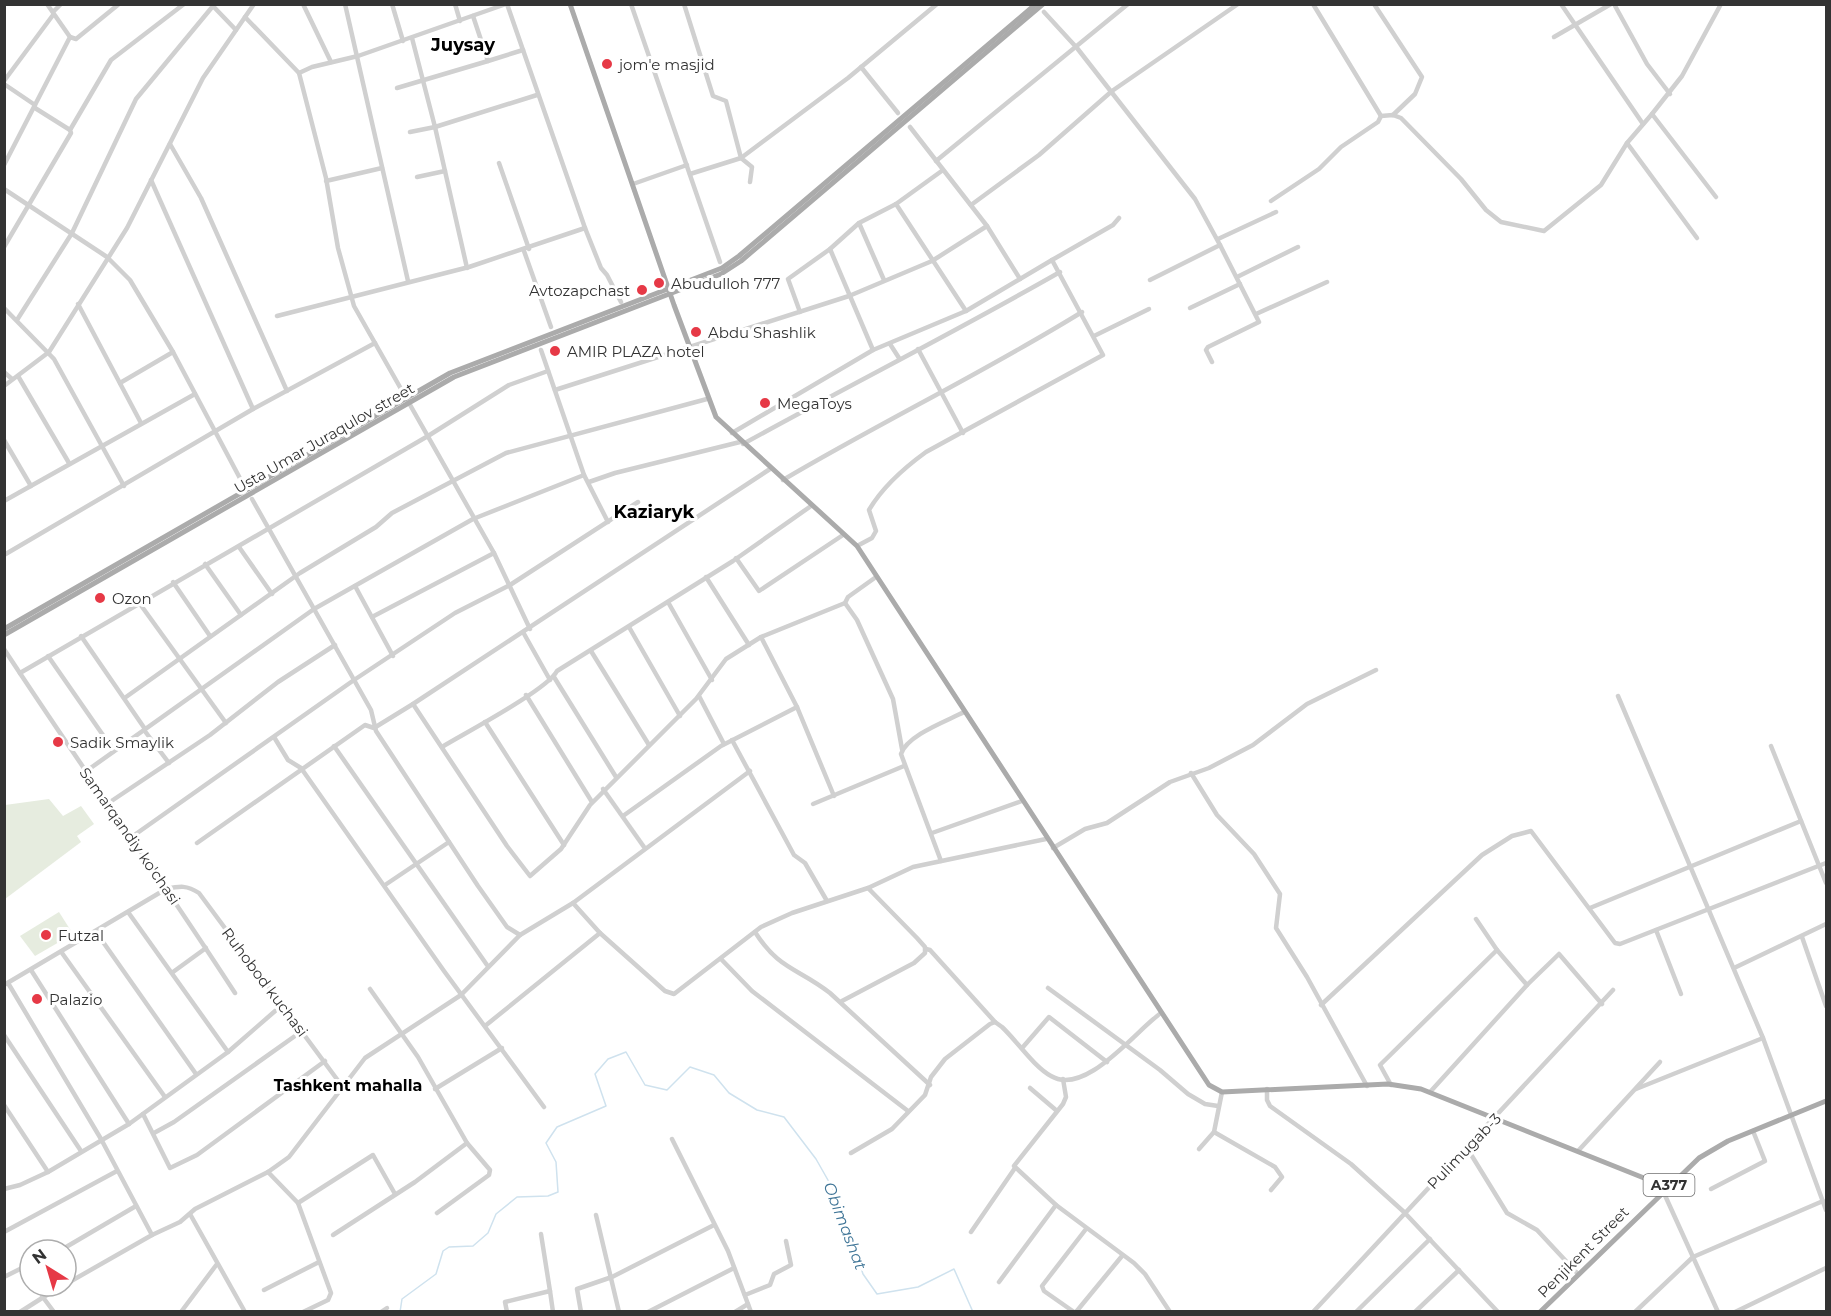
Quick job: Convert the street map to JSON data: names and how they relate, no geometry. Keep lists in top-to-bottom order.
{
  "streets": {
    "main road": ["Usta Umar Juraqulov street", "A377", "Penjikent Street"],
    "street": ["Samarqandiy ko'chasi", "Ruhobod kuchasi", "Pulimugab-3"]
  },
  "crossings": [
    ["Samarqandiy ko'chasi", "Ruhobod kuchasi"]
  ],
  "districts": ["Juysay", "Kaziaryk", "Tashkent mahalla"],
  "water": ["Obimashat"],
  "places": [
    "jom'e masjid",
    "Abudulloh 777",
    "Avtozapchast",
    "Abdu Shashlik",
    "AMIR PLAZA hotel",
    "MegaToys",
    "Ozon",
    "Sadik Smaylik",
    "Futzal",
    "Palazio"
  ],
  "north": "top left"
}
